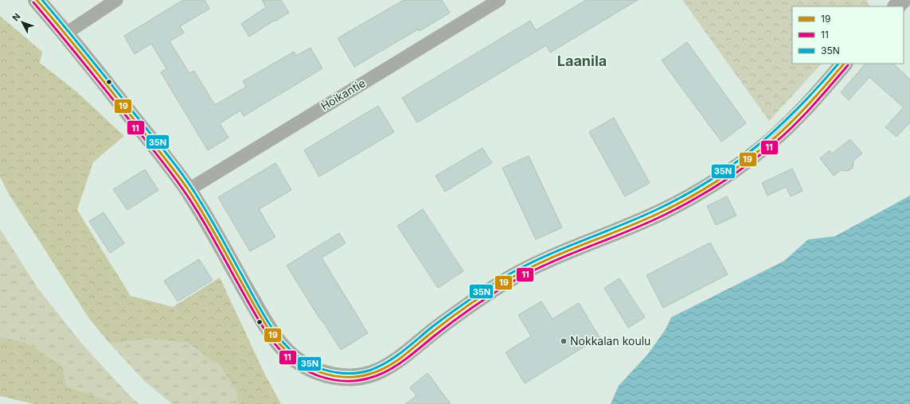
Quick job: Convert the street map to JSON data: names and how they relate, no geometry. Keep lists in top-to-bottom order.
{
  "streets": {
    "street": ["Hoikantie"]
  },
  "districts": ["Laanila"],
  "places": ["Nokkalan koulu"],
  "lines": ["transit line 19", "transit line 35N", "transit line 11"],
  "legend": ["19", "11", "35N"],
  "north": "top left"
}
